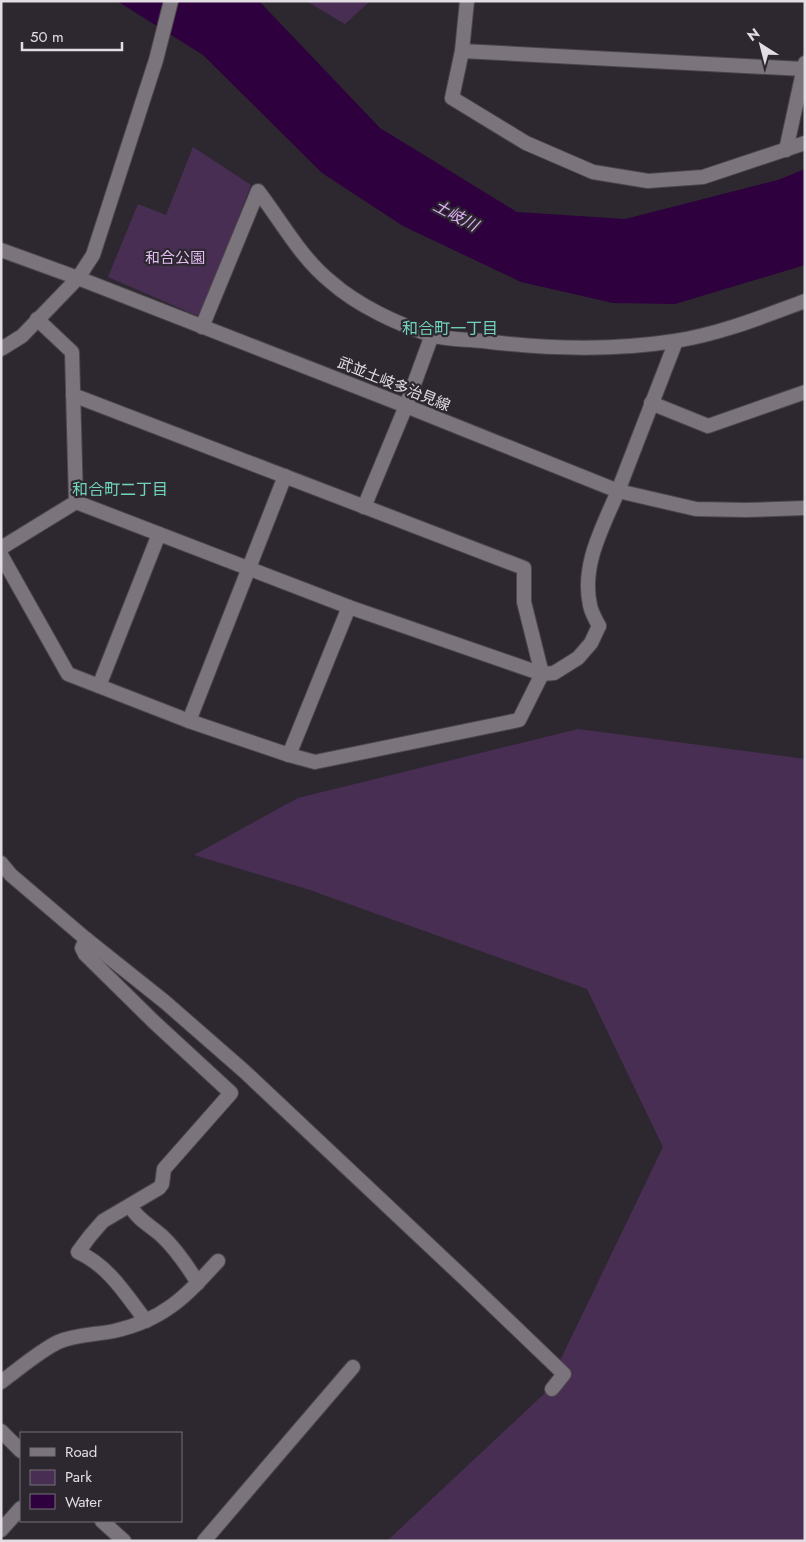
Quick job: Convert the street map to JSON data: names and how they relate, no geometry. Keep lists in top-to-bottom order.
{
  "streets": {
    "street": ["武並土岐多治見線"]
  },
  "districts": ["和合町一丁目", "和合町二丁目"],
  "water": ["土岐川"],
  "parks": ["和合公園"],
  "legend": ["Road", "Park", "Water"],
  "scale_bar": "50 m",
  "north": "top left"
}
